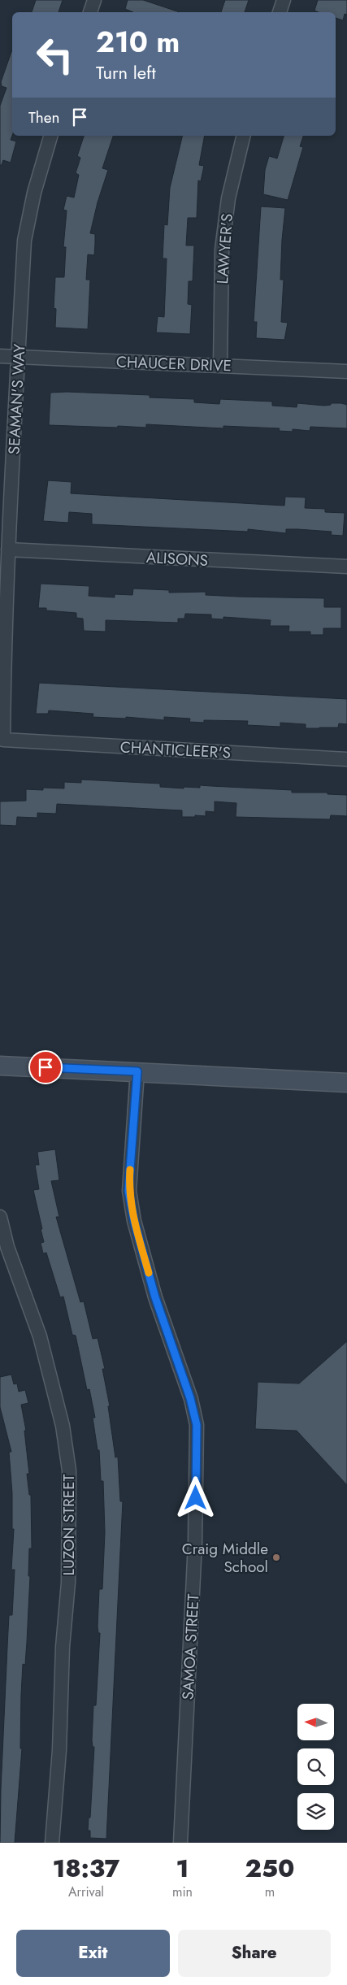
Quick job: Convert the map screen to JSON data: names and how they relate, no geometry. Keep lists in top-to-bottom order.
{
  "streets": {
    "street": [
      "LAWYER'S",
      "CHAUCER DRIVE",
      "SEAMAN'S WAY",
      "ALISONS",
      "CHANTICLEER'S",
      "LUZON STREET",
      "SAMOA STREET"
    ]
  },
  "crossings": [
    ["LAWYER'S", "CHAUCER DRIVE"],
    ["CHAUCER DRIVE", "SEAMAN'S WAY"],
    ["SEAMAN'S WAY", "ALISONS"],
    ["SEAMAN'S WAY", "CHANTICLEER'S"]
  ],
  "places": ["Craig Middle School"],
  "north": "left",
  "page": {
    "turn": ["210 m", "Turn left"],
    "then": "Then",
    "eta": [
      "18:37",
      "Arrival",
      "1",
      "min",
      "250",
      "m"
    ],
    "buttons": ["Exit", "Share"]
  }
}
